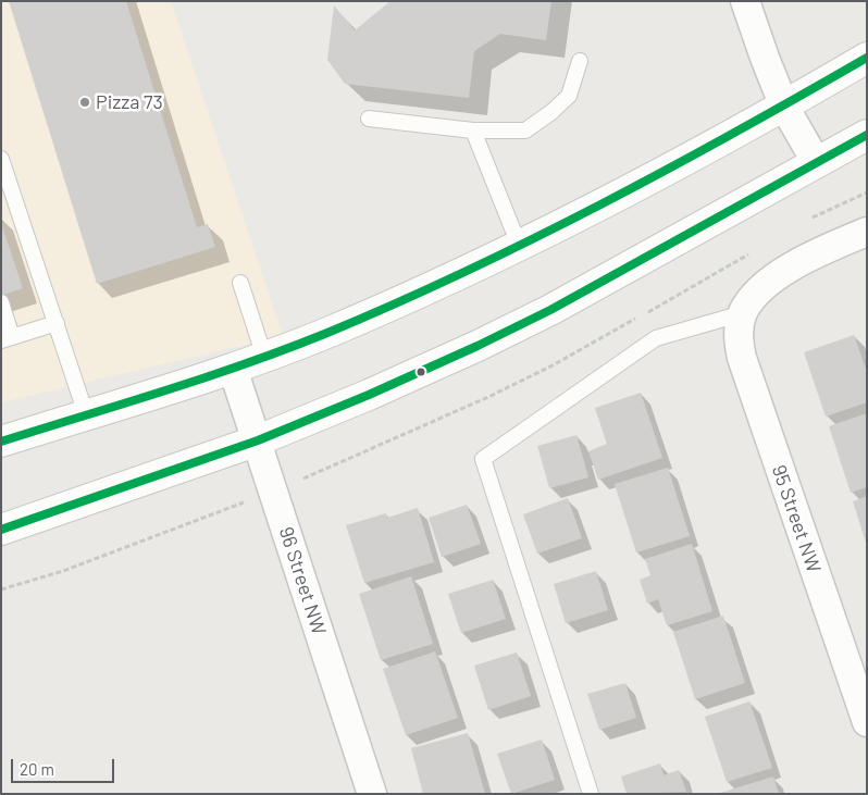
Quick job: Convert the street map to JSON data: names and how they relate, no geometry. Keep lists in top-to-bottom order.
{
  "streets": {
    "street": ["95 Street NW", "96 Street NW"]
  },
  "places": ["Pizza 73"],
  "scale_bar": "20 m"
}
